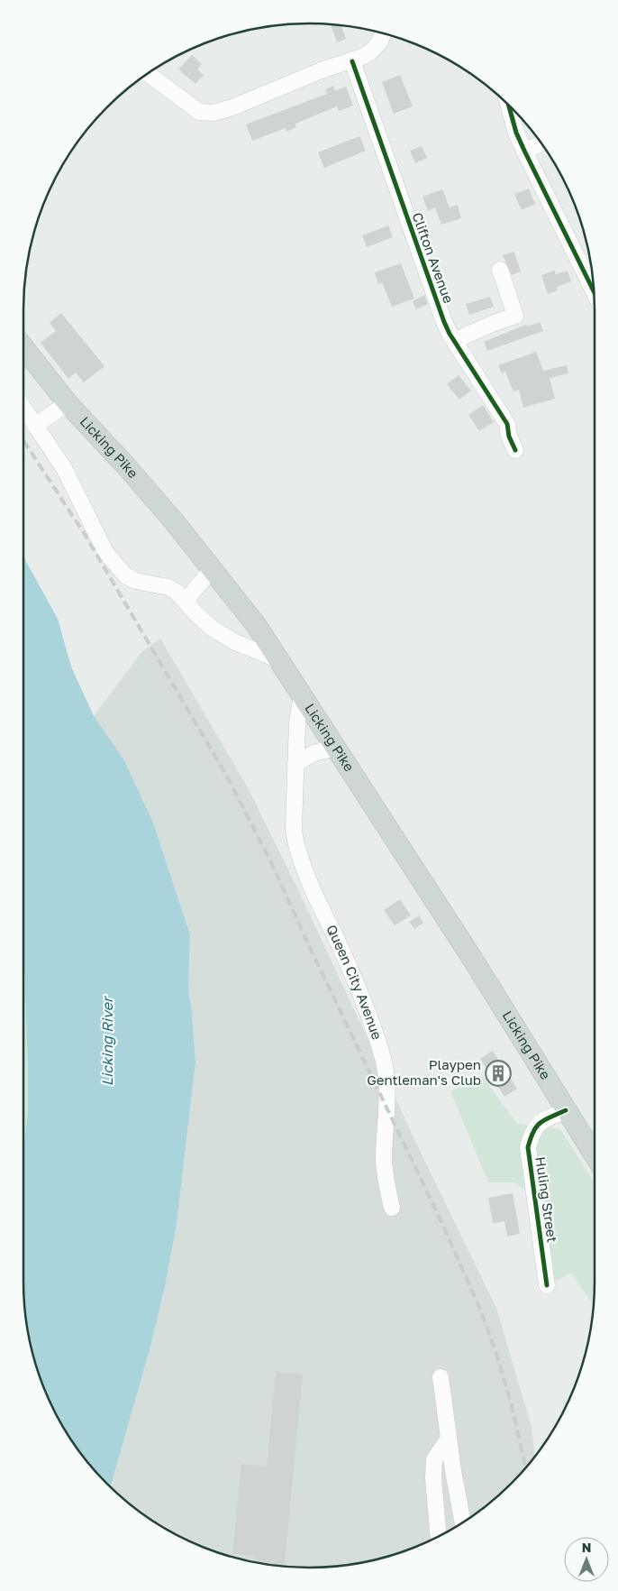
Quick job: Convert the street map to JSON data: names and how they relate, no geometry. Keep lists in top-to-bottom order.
{
  "streets": {
    "main road": ["Licking Pike"],
    "street": ["Clifton Avenue", "Queen City Avenue", "Huling Street"]
  },
  "crossings": [
    ["Licking Pike", "Queen City Avenue"],
    ["Licking Pike", "Huling Street"]
  ],
  "water": ["Licking River"],
  "places": {
    "building": ["Playpen Gentleman's Club"]
  },
  "north": "top"
}
